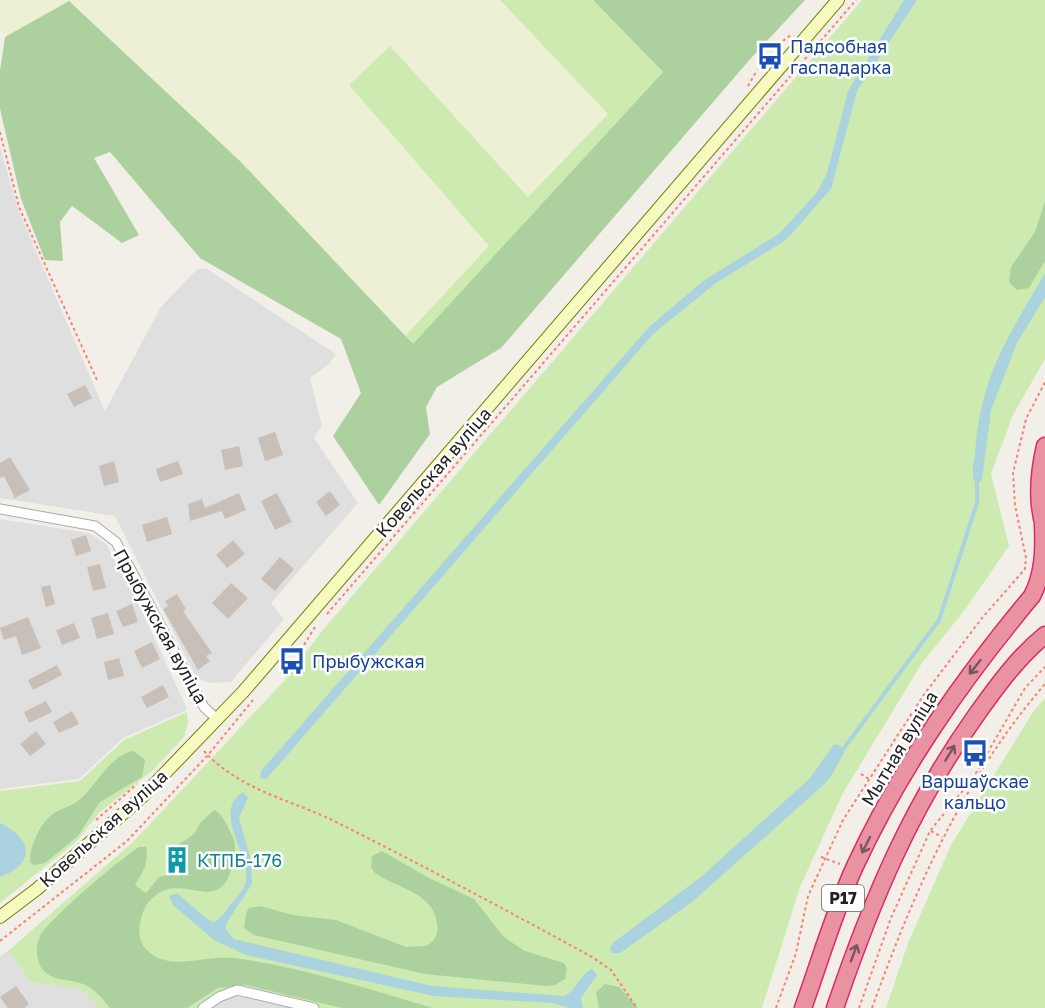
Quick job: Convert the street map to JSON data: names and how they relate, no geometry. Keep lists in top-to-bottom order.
{
  "streets": {
    "highway": ["Мытная вуліца", "Р17"],
    "main road": ["Ковельская вуліца"],
    "street": ["Прыбужская вуліца"]
  },
  "crossings": [
    ["Ковельская вуліца", "Прыбужская вуліца"]
  ],
  "places": {
    "bus stop": ["Падсобная гаспадарка", "Прыбужская", "Варшаўскае кальцо"],
    "building": ["КТПБ-176"]
  }
}
